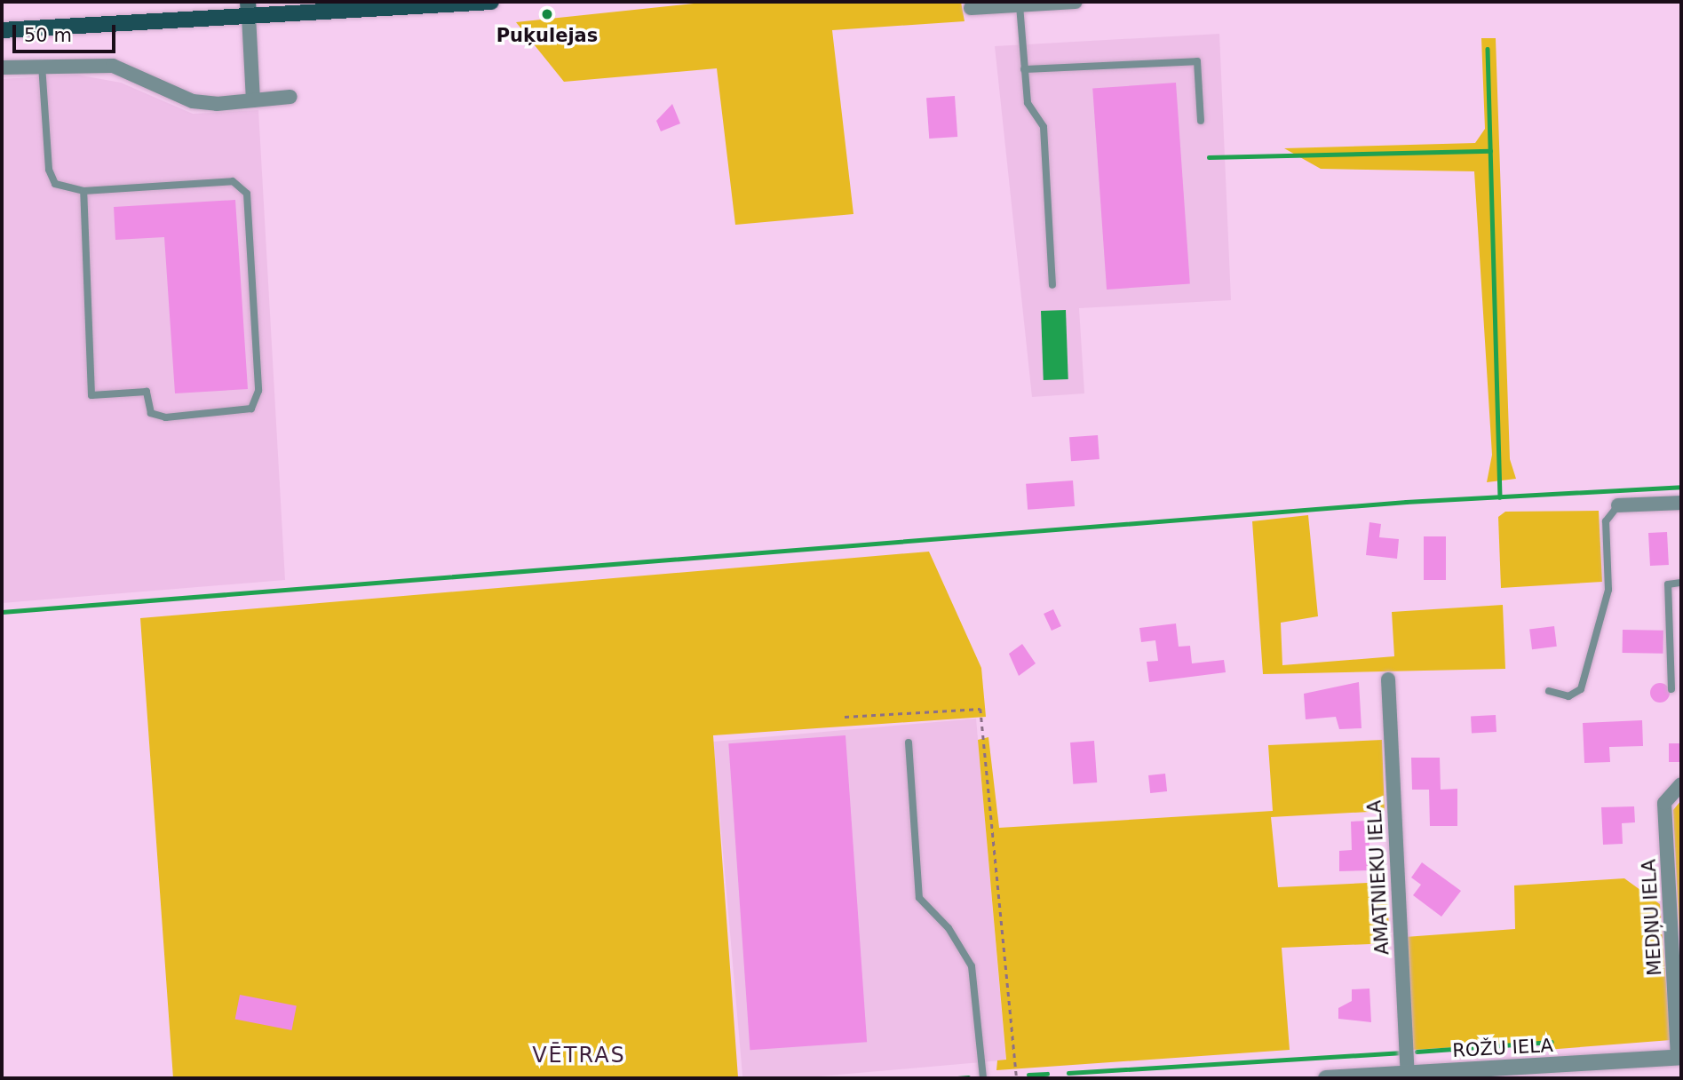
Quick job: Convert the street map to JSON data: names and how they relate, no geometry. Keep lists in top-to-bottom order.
{
  "streets": {
    "street": ["AMATNIEKU IELA", "MEDŅU IELA", "ROŽU IELA"]
  },
  "crossings": [
    ["AMATNIEKU IELA", "ROŽU IELA"],
    ["MEDŅU IELA", "ROŽU IELA"]
  ],
  "districts": ["VĒTRAS"],
  "places": ["Puķulejas"],
  "scale_bar": "50 m"
}
